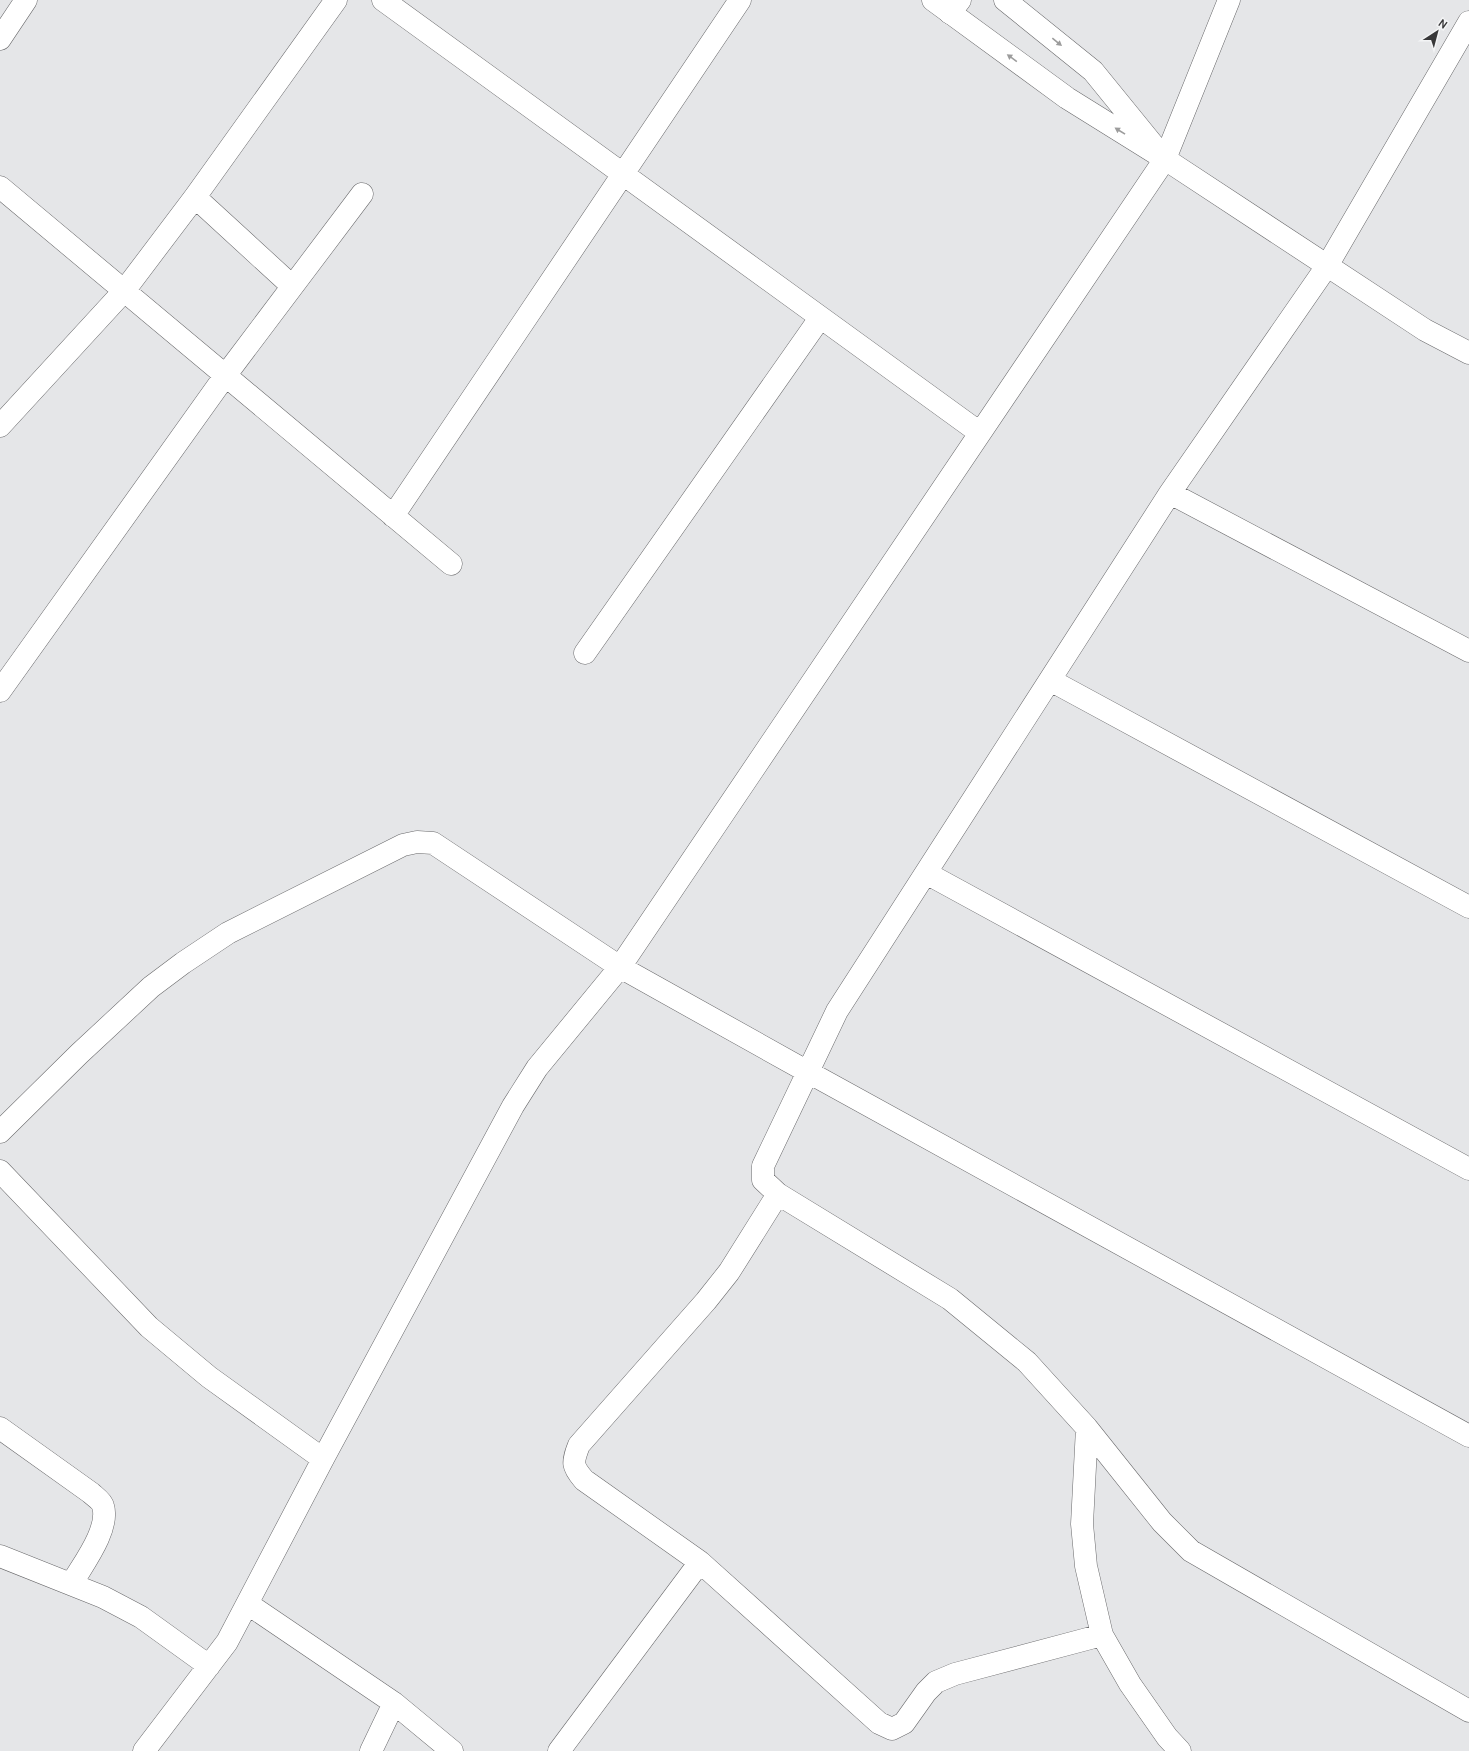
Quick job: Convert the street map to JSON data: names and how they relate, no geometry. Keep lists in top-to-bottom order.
{
  "north": "top right"
}
